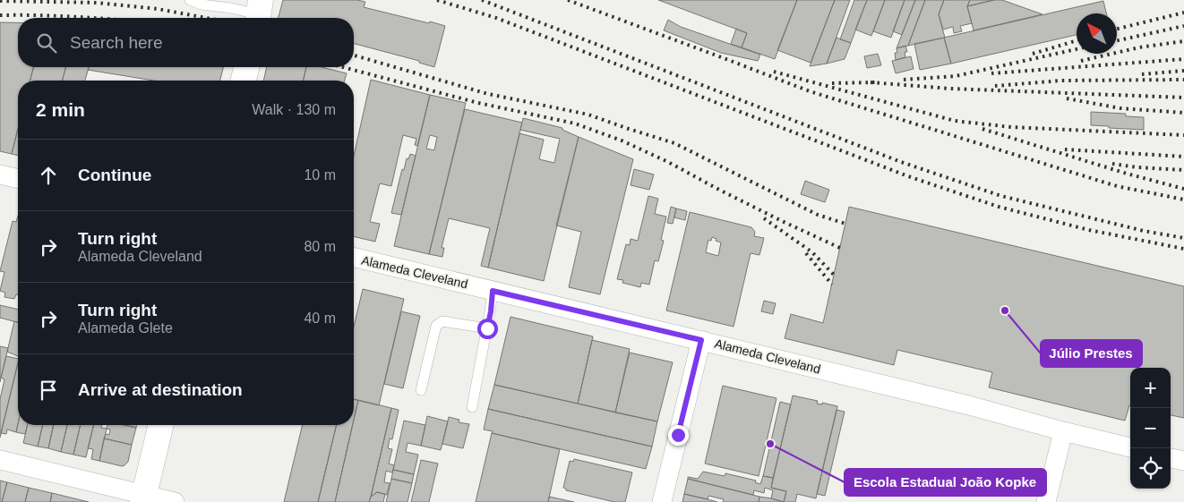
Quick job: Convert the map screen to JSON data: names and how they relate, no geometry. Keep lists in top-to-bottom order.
{
  "streets": {
    "street": ["Alameda Cleveland"]
  },
  "places": ["Júlio Prestes", "Escola Estadual João Kopke"],
  "north": "top left",
  "page": {
    "search": "Search here",
    "heading": ["2 min", "Walk · 130 m"],
    "list": [
      ["Continue", "10 m"],
      ["Turn right", "Alameda Cleveland", "80 m"],
      ["Turn right", "Alameda Glete", "40 m"],
      "Arrive at destination"
    ],
    "map_buttons": ["+", "−"]
  }
}
